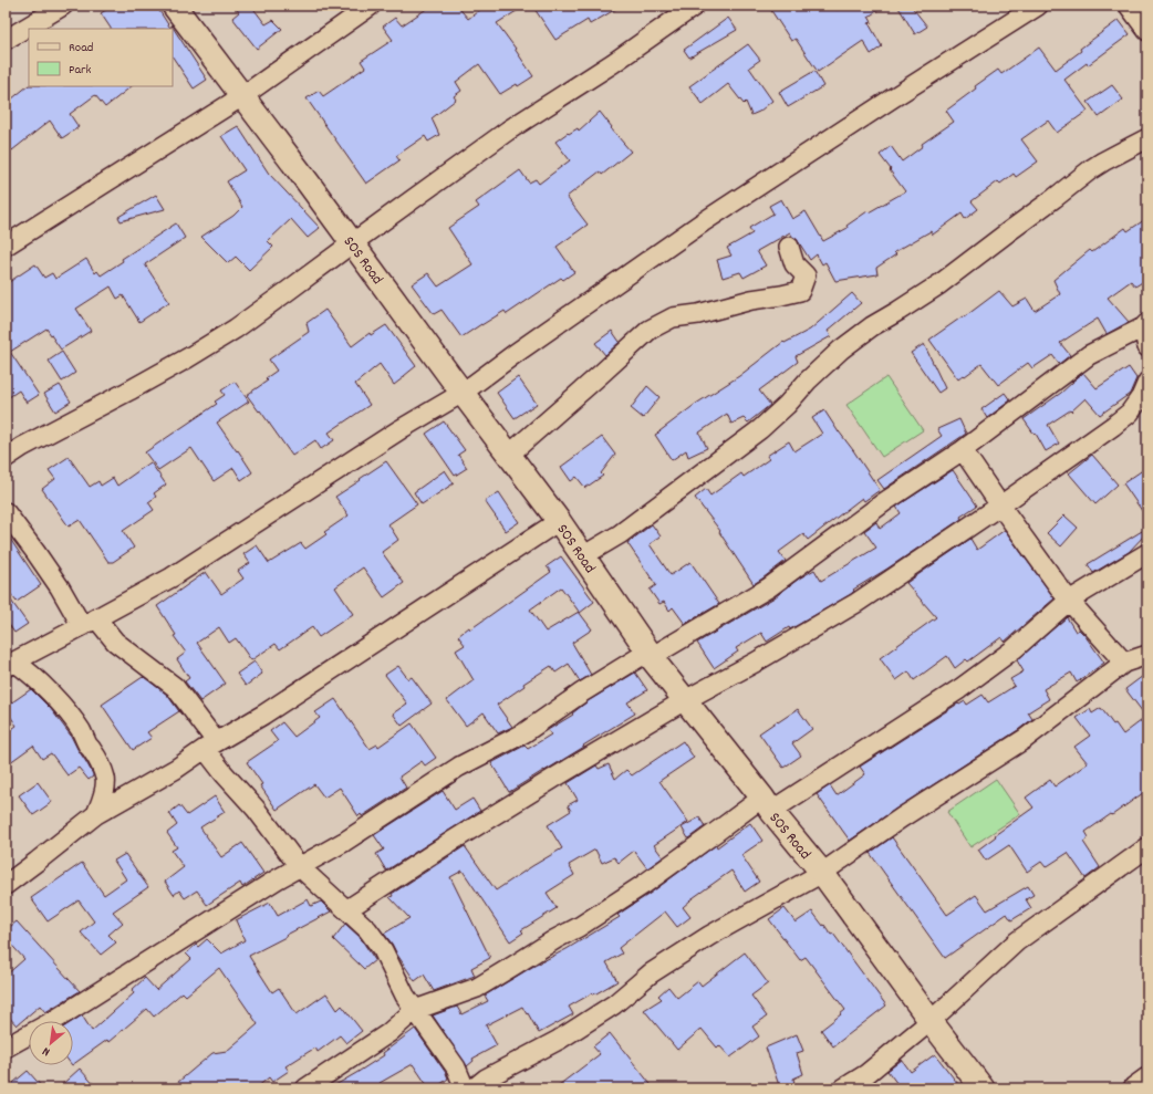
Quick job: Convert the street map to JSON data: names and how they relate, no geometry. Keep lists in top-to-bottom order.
{
  "streets": {
    "street": ["SOS Road"]
  },
  "legend": ["Road", "Park"],
  "north": "bottom left"
}
